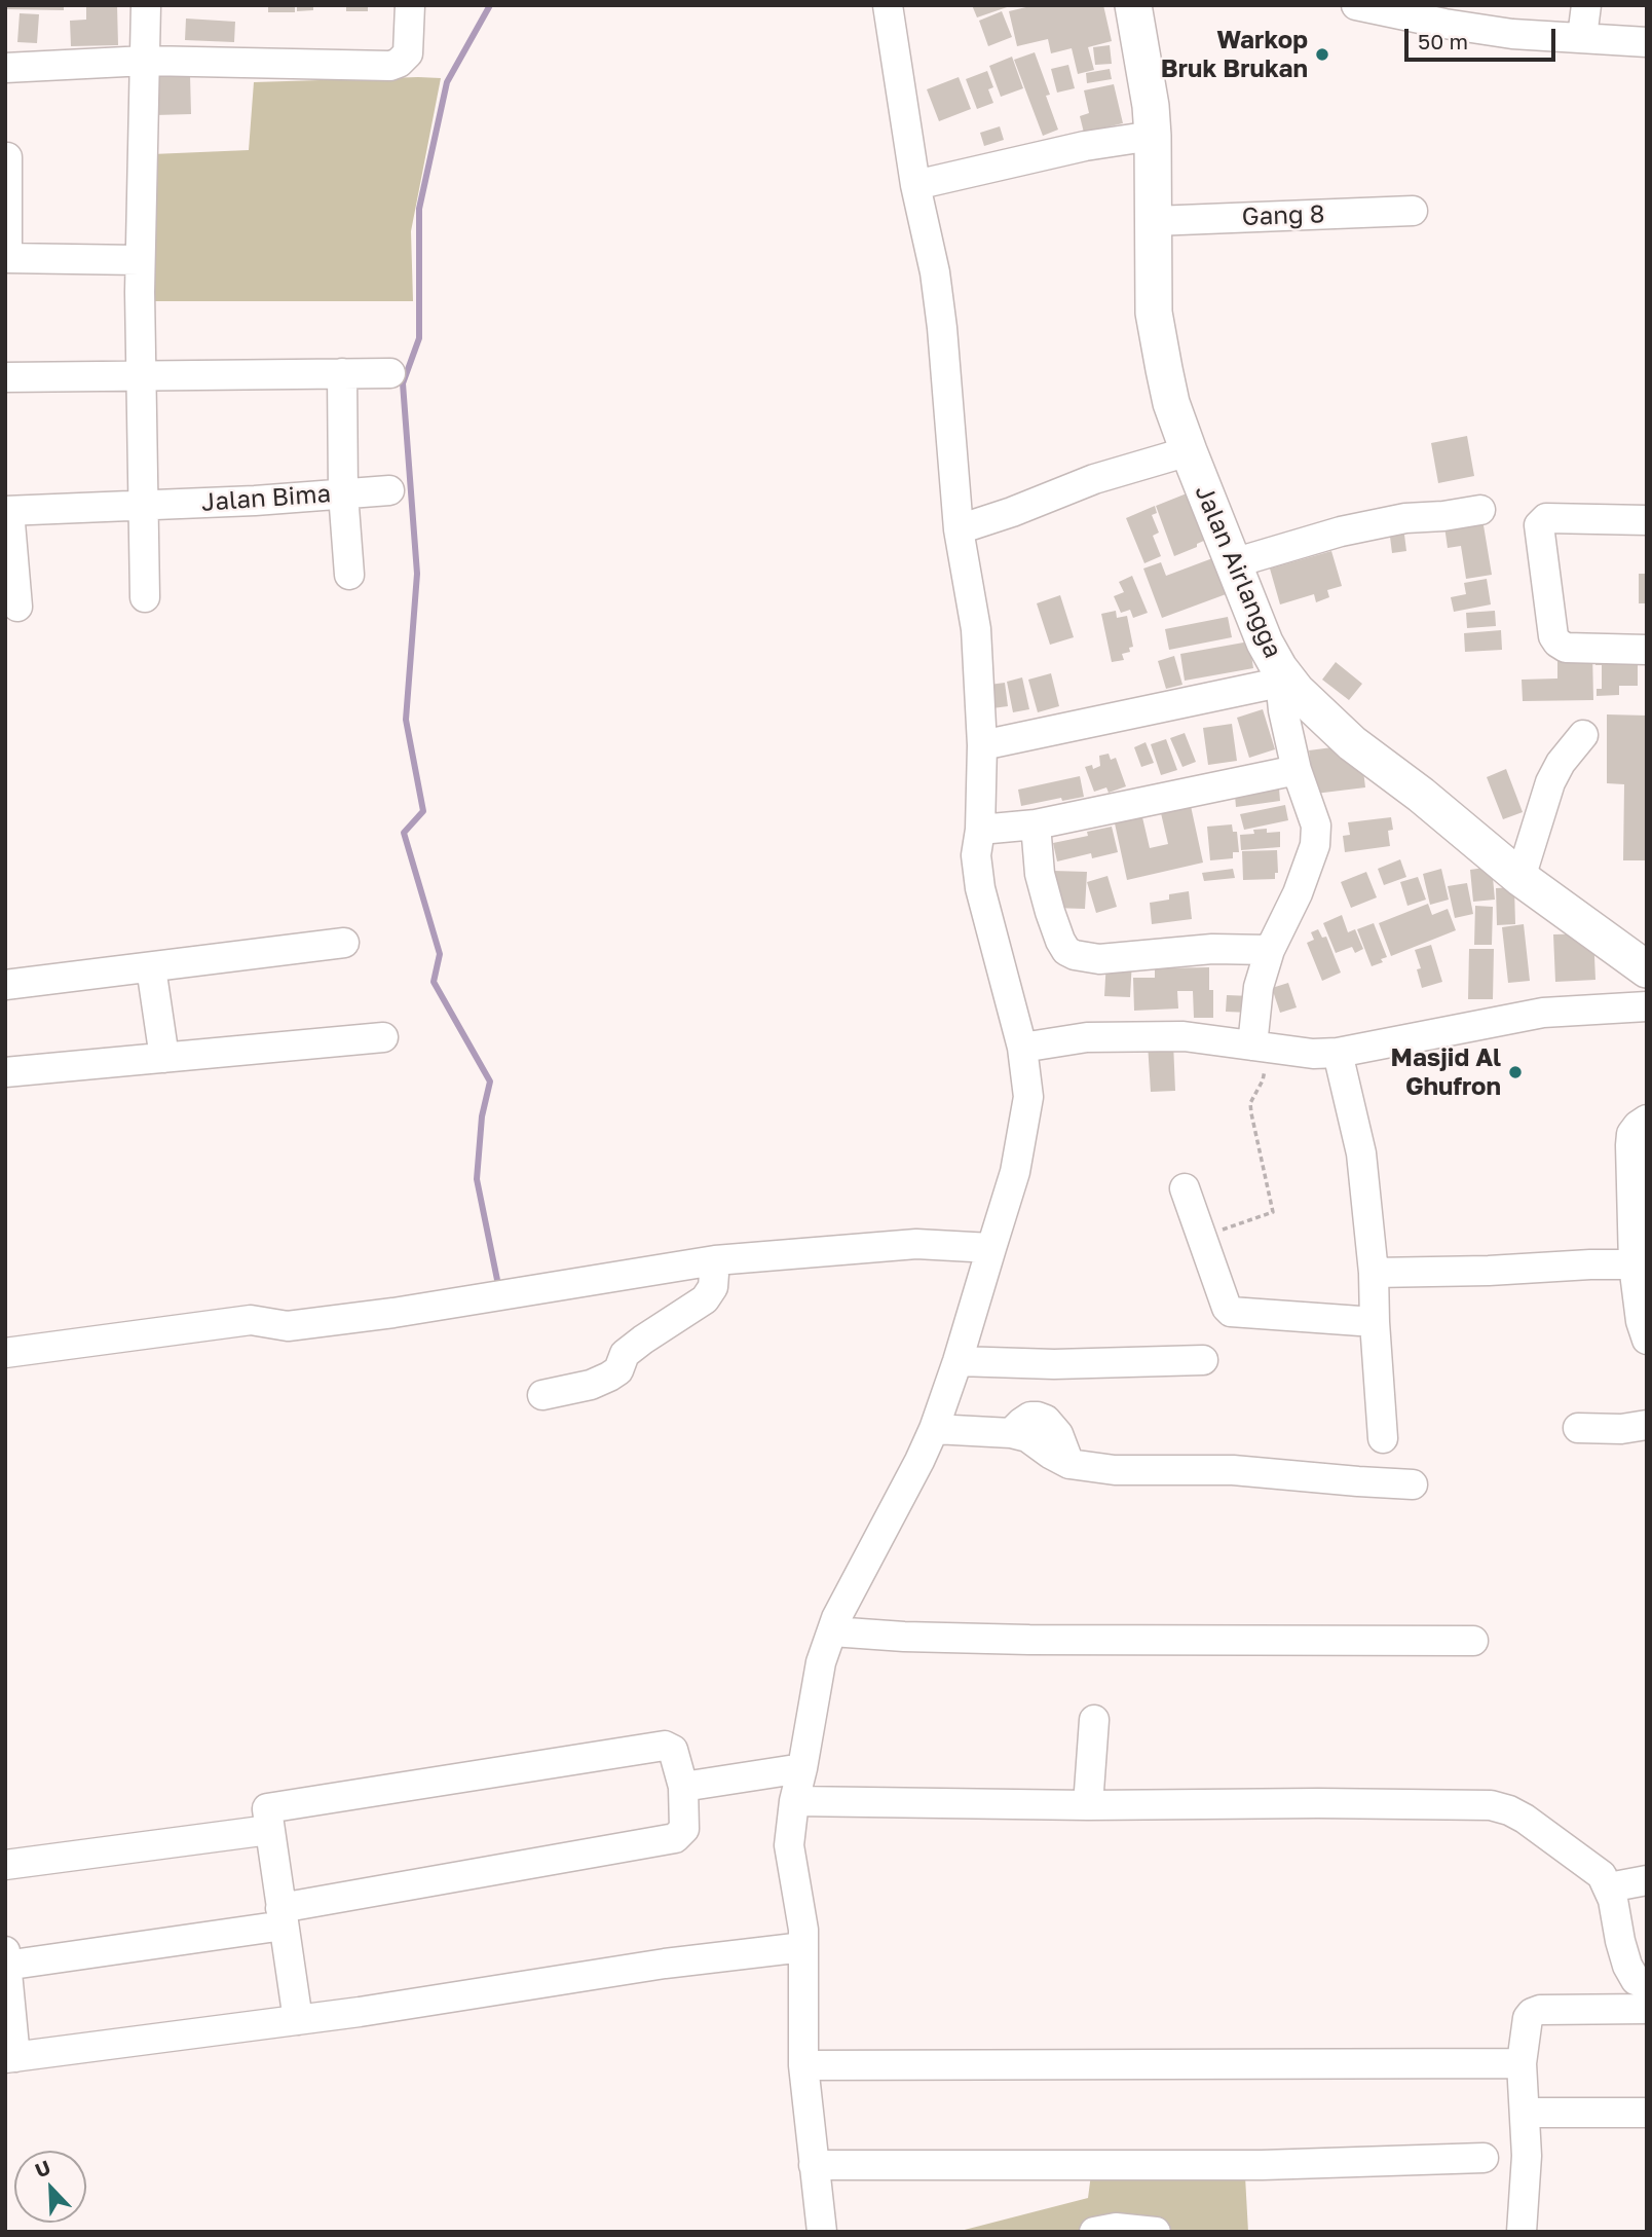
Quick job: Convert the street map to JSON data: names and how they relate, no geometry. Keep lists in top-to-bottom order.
{
  "streets": {
    "main road": ["Jalan Airlangga"],
    "street": ["Gang 8", "Jalan Bima"]
  },
  "crossings": [
    ["Gang 8", "Jalan Airlangga"]
  ],
  "places": ["Warkop Bruk Brukan", "Masjid Al Ghufron"],
  "scale_bar": "50 m",
  "north": "top left"
}
